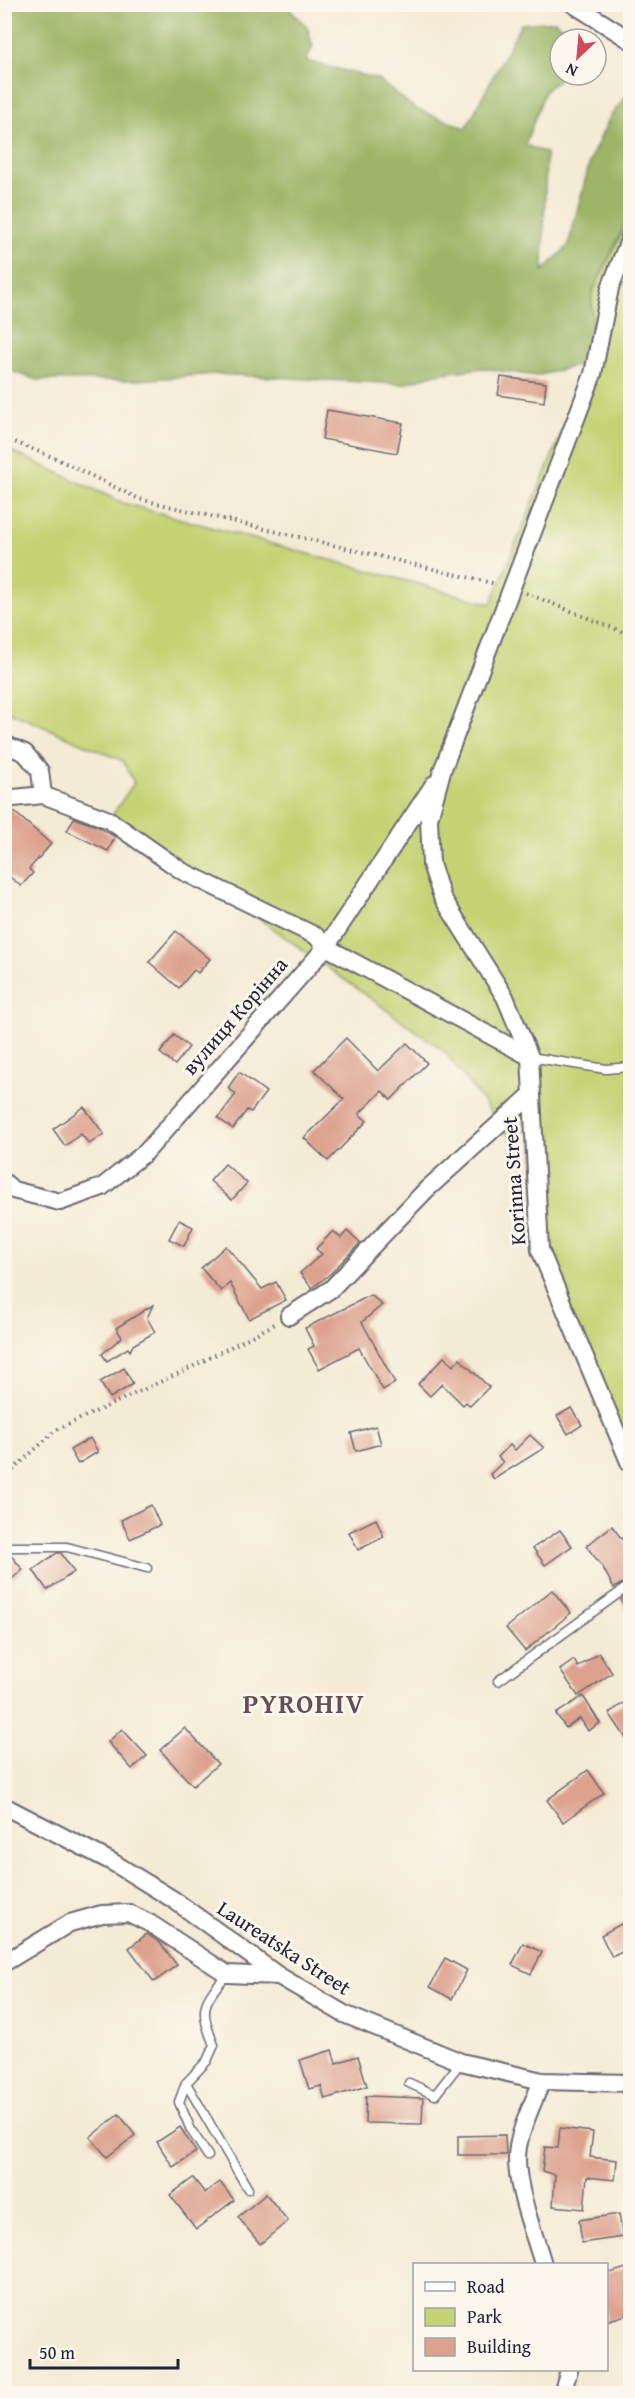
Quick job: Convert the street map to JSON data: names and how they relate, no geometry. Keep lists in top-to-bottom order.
{
  "streets": {
    "street": ["вулиця Корінна", "Korinna Street", "Laureatska Street"]
  },
  "districts": ["PYROHIV"],
  "legend": ["Road", "Park", "Building"],
  "scale_bar": "50 m",
  "north": "bottom left"
}
